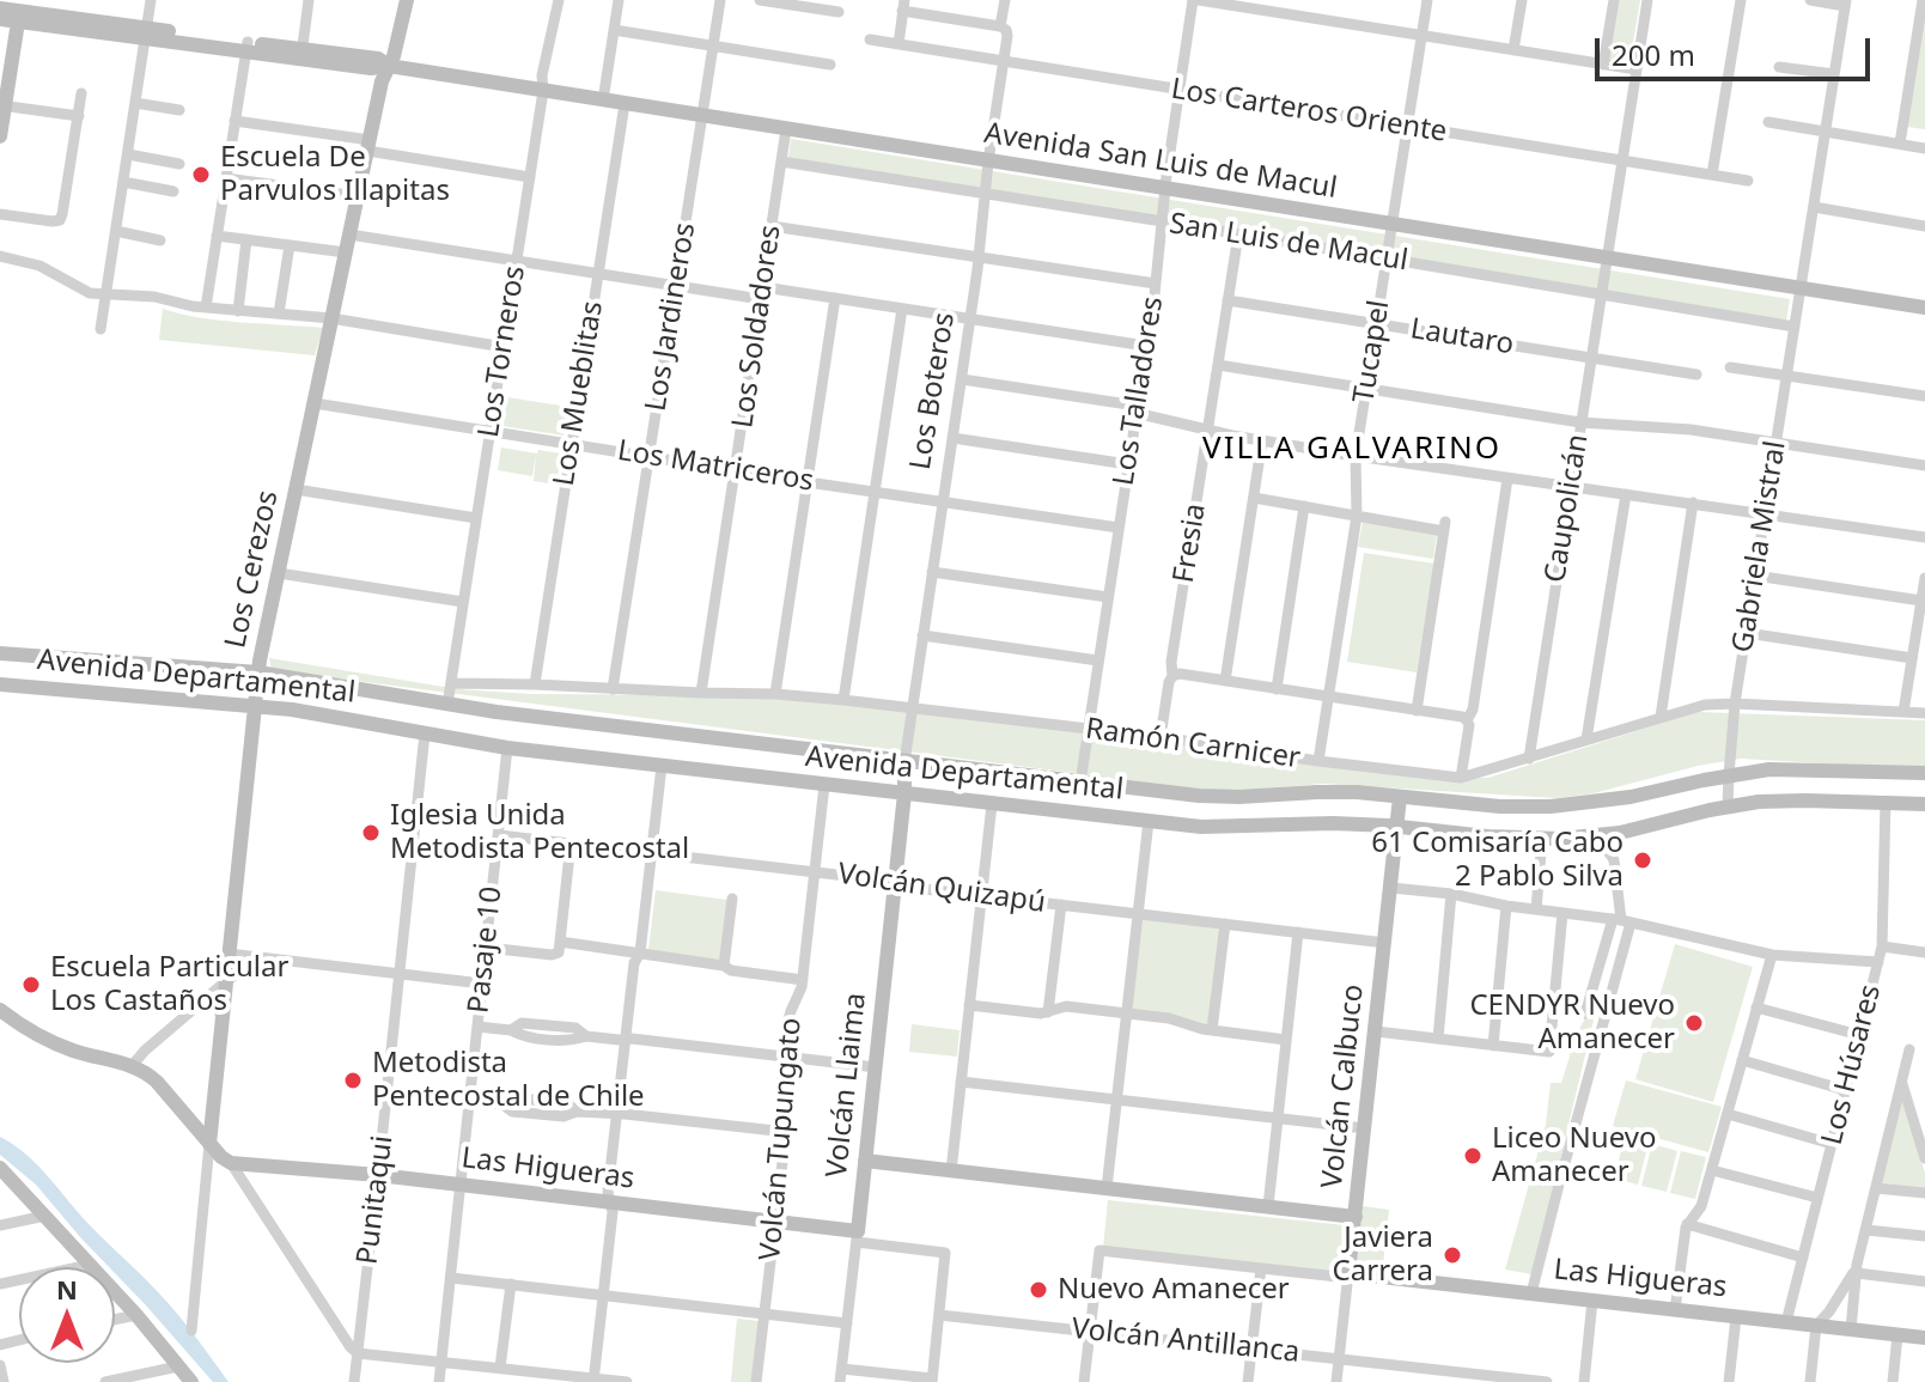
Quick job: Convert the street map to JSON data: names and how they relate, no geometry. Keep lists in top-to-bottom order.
{
  "streets": {
    "street": [
      "Los Carteros Oriente",
      "Avenida San Luis de Macul",
      "San Luis de Macul",
      "Los Jardineros",
      "Los Soldadores",
      "Lautaro",
      "Los Torneros",
      "Tucapel",
      "Los Boteros",
      "Los Talladores",
      "Los Mueblitas",
      "Los Matriceros",
      "Caupolicán",
      "Fresia",
      "Gabriela Mistral",
      "Los Cerezos",
      "Avenida Departamental",
      "Ramón Carnicer",
      "Volcán Quizapú",
      "Pasaje 10",
      "Los Húsares",
      "Volcán Llaima",
      "Volcán Calbuco",
      "Volcán Tupungato",
      "Las Higueras",
      "Punitaqui",
      "Volcán Antillanca"
    ]
  },
  "crossings": [
    ["Los Carteros Oriente", "Tucapel"],
    ["Los Carteros Oriente", "Los Boteros"],
    ["Los Carteros Oriente", "Los Talladores"],
    ["Los Carteros Oriente", "Caupolicán"],
    ["Avenida San Luis de Macul", "Los Jardineros"],
    ["Avenida San Luis de Macul", "Los Soldadores"],
    ["Avenida San Luis de Macul", "Los Torneros"],
    ["Avenida San Luis de Macul", "Tucapel"],
    ["Avenida San Luis de Macul", "Los Boteros"],
    ["Avenida San Luis de Macul", "Los Talladores"],
    ["Avenida San Luis de Macul", "Los Mueblitas"],
    ["Avenida San Luis de Macul", "Caupolicán"],
    ["Avenida San Luis de Macul", "Gabriela Mistral"],
    ["Avenida San Luis de Macul", "Los Cerezos"],
    ["San Luis de Macul", "Los Soldadores"],
    ["San Luis de Macul", "Tucapel"],
    ["San Luis de Macul", "Los Boteros"],
    ["San Luis de Macul", "Los Talladores"],
    ["San Luis de Macul", "Caupolicán"],
    ["San Luis de Macul", "Fresia"],
    ["San Luis de Macul", "Gabriela Mistral"],
    ["Los Jardineros", "Los Matriceros"],
    ["Los Jardineros", "Ramón Carnicer"],
    ["Los Soldadores", "Los Matriceros"],
    ["Los Soldadores", "Ramón Carnicer"],
    ["Lautaro", "Tucapel"],
    ["Lautaro", "Caupolicán"],
    ["Lautaro", "Fresia"],
    ["Los Torneros", "Los Matriceros"],
    ["Los Torneros", "Avenida Departamental"],
    ["Los Torneros", "Ramón Carnicer"],
    ["Tucapel", "Ramón Carnicer"],
    ["Los Boteros", "Los Matriceros"],
    ["Los Boteros", "Avenida Departamental"],
    ["Los Boteros", "Ramón Carnicer"],
    ["Los Boteros", "Volcán Llaima"],
    ["Los Talladores", "Los Matriceros"],
    ["Los Talladores", "Avenida Departamental"],
    ["Los Talladores", "Ramón Carnicer"],
    ["Los Mueblitas", "Los Matriceros"],
    ["Los Mueblitas", "Ramón Carnicer"],
    ["Los Matriceros", "Los Cerezos"],
    ["Caupolicán", "Ramón Carnicer"],
    ["Fresia", "Ramón Carnicer"],
    ["Gabriela Mistral", "Avenida Departamental"],
    ["Gabriela Mistral", "Ramón Carnicer"],
    ["Los Cerezos", "Avenida Departamental"],
    ["Avenida Departamental", "Pasaje 10"],
    ["Avenida Departamental", "Los Húsares"],
    ["Avenida Departamental", "Volcán Llaima"],
    ["Avenida Departamental", "Volcán Calbuco"],
    ["Avenida Departamental", "Volcán Tupungato"],
    ["Avenida Departamental", "Punitaqui"],
    ["Volcán Quizapú", "Pasaje 10"],
    ["Volcán Quizapú", "Volcán Llaima"],
    ["Volcán Quizapú", "Volcán Calbuco"],
    ["Volcán Quizapú", "Volcán Tupungato"],
    ["Pasaje 10", "Las Higueras"],
    ["Los Húsares", "Las Higueras"],
    ["Volcán Llaima", "Las Higueras"],
    ["Volcán Calbuco", "Las Higueras"],
    ["Volcán Calbuco", "Volcán Antillanca"],
    ["Volcán Tupungato", "Las Higueras"],
    ["Las Higueras", "Punitaqui"]
  ],
  "districts": ["VILLA GALVARINO"],
  "places": [
    "Escuela De Parvulos Illapitas",
    "Iglesia Unida Metodista Pentecostal",
    "61 Comisaría Cabo 2 Pablo Silva",
    "Escuela Particular Los Castaños",
    "CENDYR Nuevo Amanecer",
    "Metodista Pentecostal de Chile",
    "Liceo Nuevo Amanecer",
    "Javiera Carrera",
    "Nuevo Amanecer"
  ],
  "scale_bar": "200 m",
  "north": "top"
}
